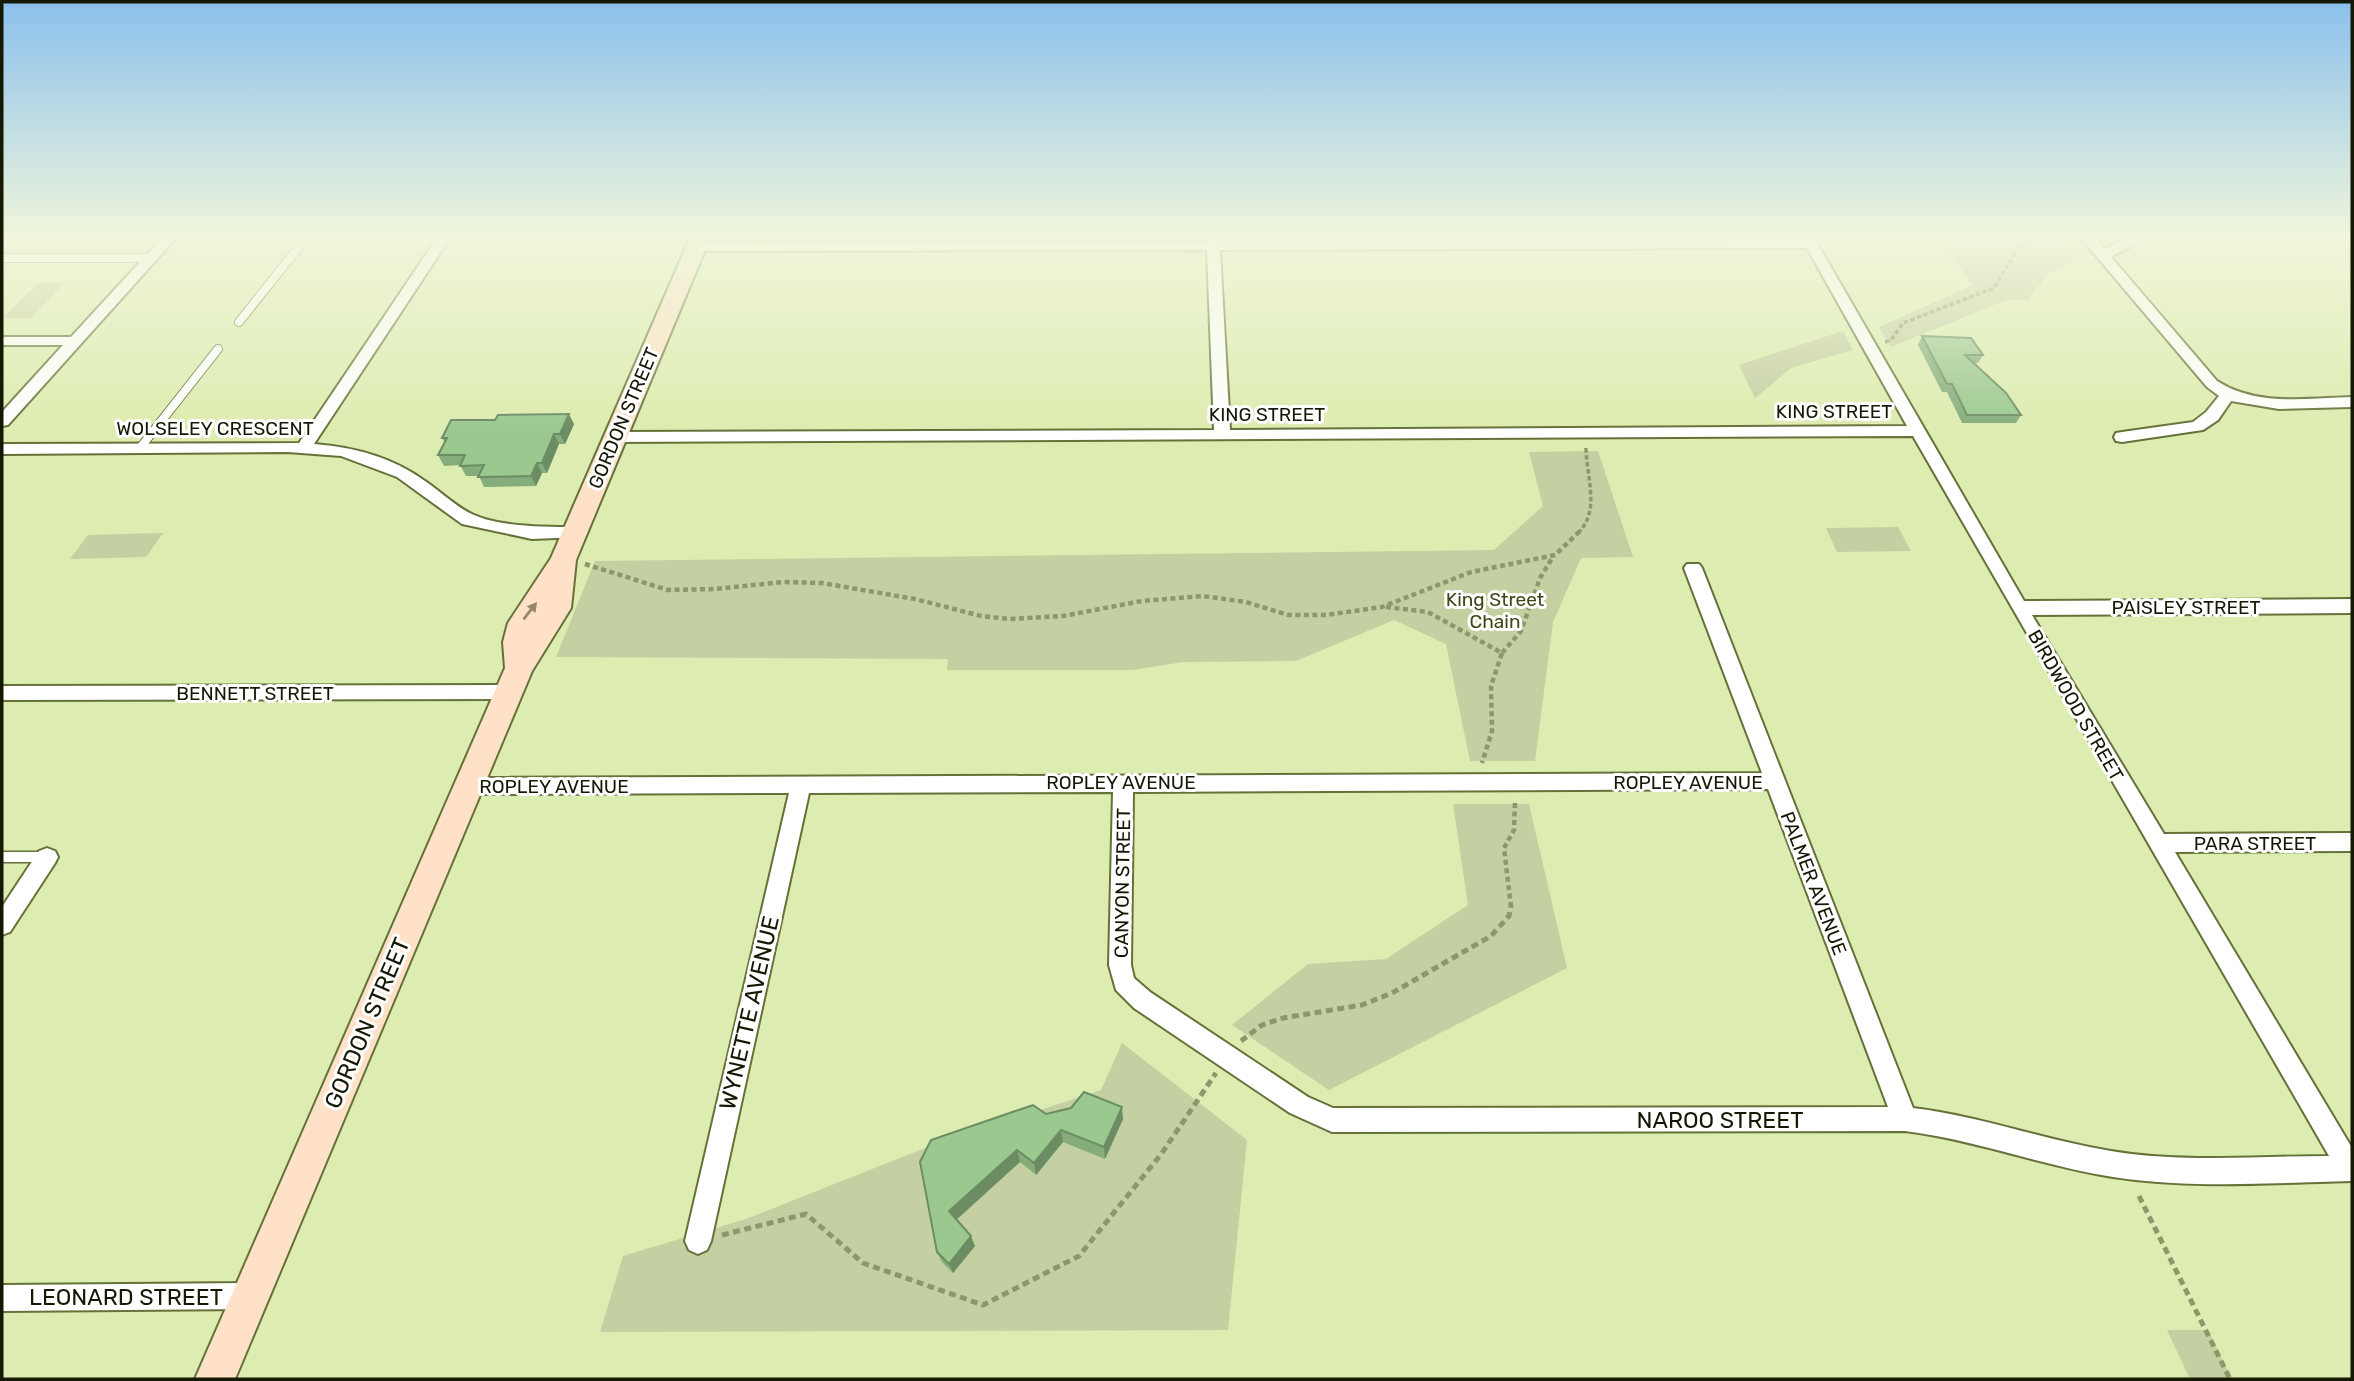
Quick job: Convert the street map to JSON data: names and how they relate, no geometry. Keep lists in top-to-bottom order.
{
  "streets": {
    "street": [
      "KING STREET",
      "GORDON STREET",
      "WOLSELEY CRESCENT",
      "PAISLEY STREET",
      "BENNETT STREET",
      "BIRDWOOD STREET",
      "ROPLEY AVENUE",
      "PARA STREET",
      "CANYON STREET",
      "PALMER AVENUE",
      "WYNETTE AVENUE",
      "NAROO STREET",
      "LEONARD STREET"
    ]
  },
  "crossings": [
    ["KING STREET", "GORDON STREET"],
    ["KING STREET", "BIRDWOOD STREET"],
    ["GORDON STREET", "WOLSELEY CRESCENT"],
    ["GORDON STREET", "BENNETT STREET"],
    ["GORDON STREET", "ROPLEY AVENUE"],
    ["GORDON STREET", "LEONARD STREET"],
    ["PAISLEY STREET", "BIRDWOOD STREET"],
    ["BIRDWOOD STREET", "PARA STREET"],
    ["BIRDWOOD STREET", "NAROO STREET"],
    ["ROPLEY AVENUE", "CANYON STREET"],
    ["ROPLEY AVENUE", "PALMER AVENUE"],
    ["ROPLEY AVENUE", "WYNETTE AVENUE"],
    ["CANYON STREET", "NAROO STREET"],
    ["PALMER AVENUE", "NAROO STREET"]
  ],
  "parks": ["King Street Chain"]
}
